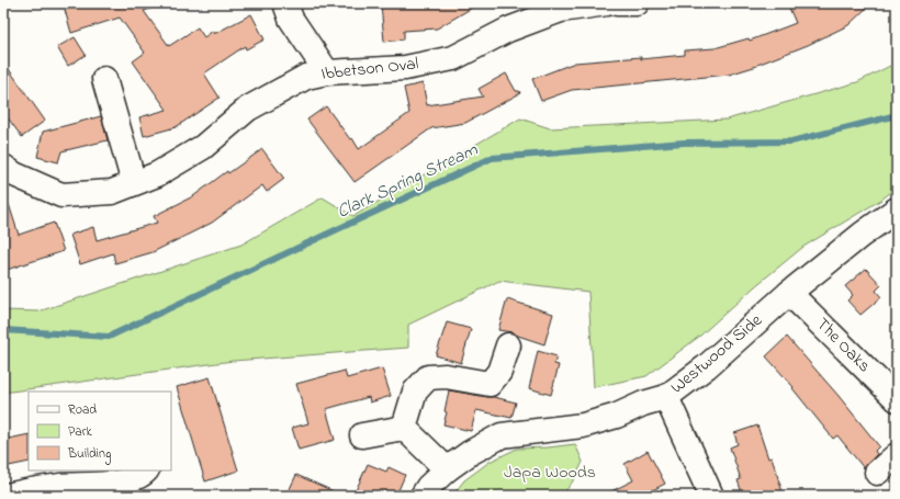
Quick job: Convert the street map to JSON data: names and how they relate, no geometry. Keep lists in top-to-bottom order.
{
  "streets": {
    "street": ["Ibbetson Oval", "The Oaks", "Westwood Side"]
  },
  "crossings": [
    ["The Oaks", "Westwood Side"]
  ],
  "water": ["Clark Spring Stream"],
  "parks": ["Japa Woods"],
  "legend": ["Road", "Park", "Building"]
}
